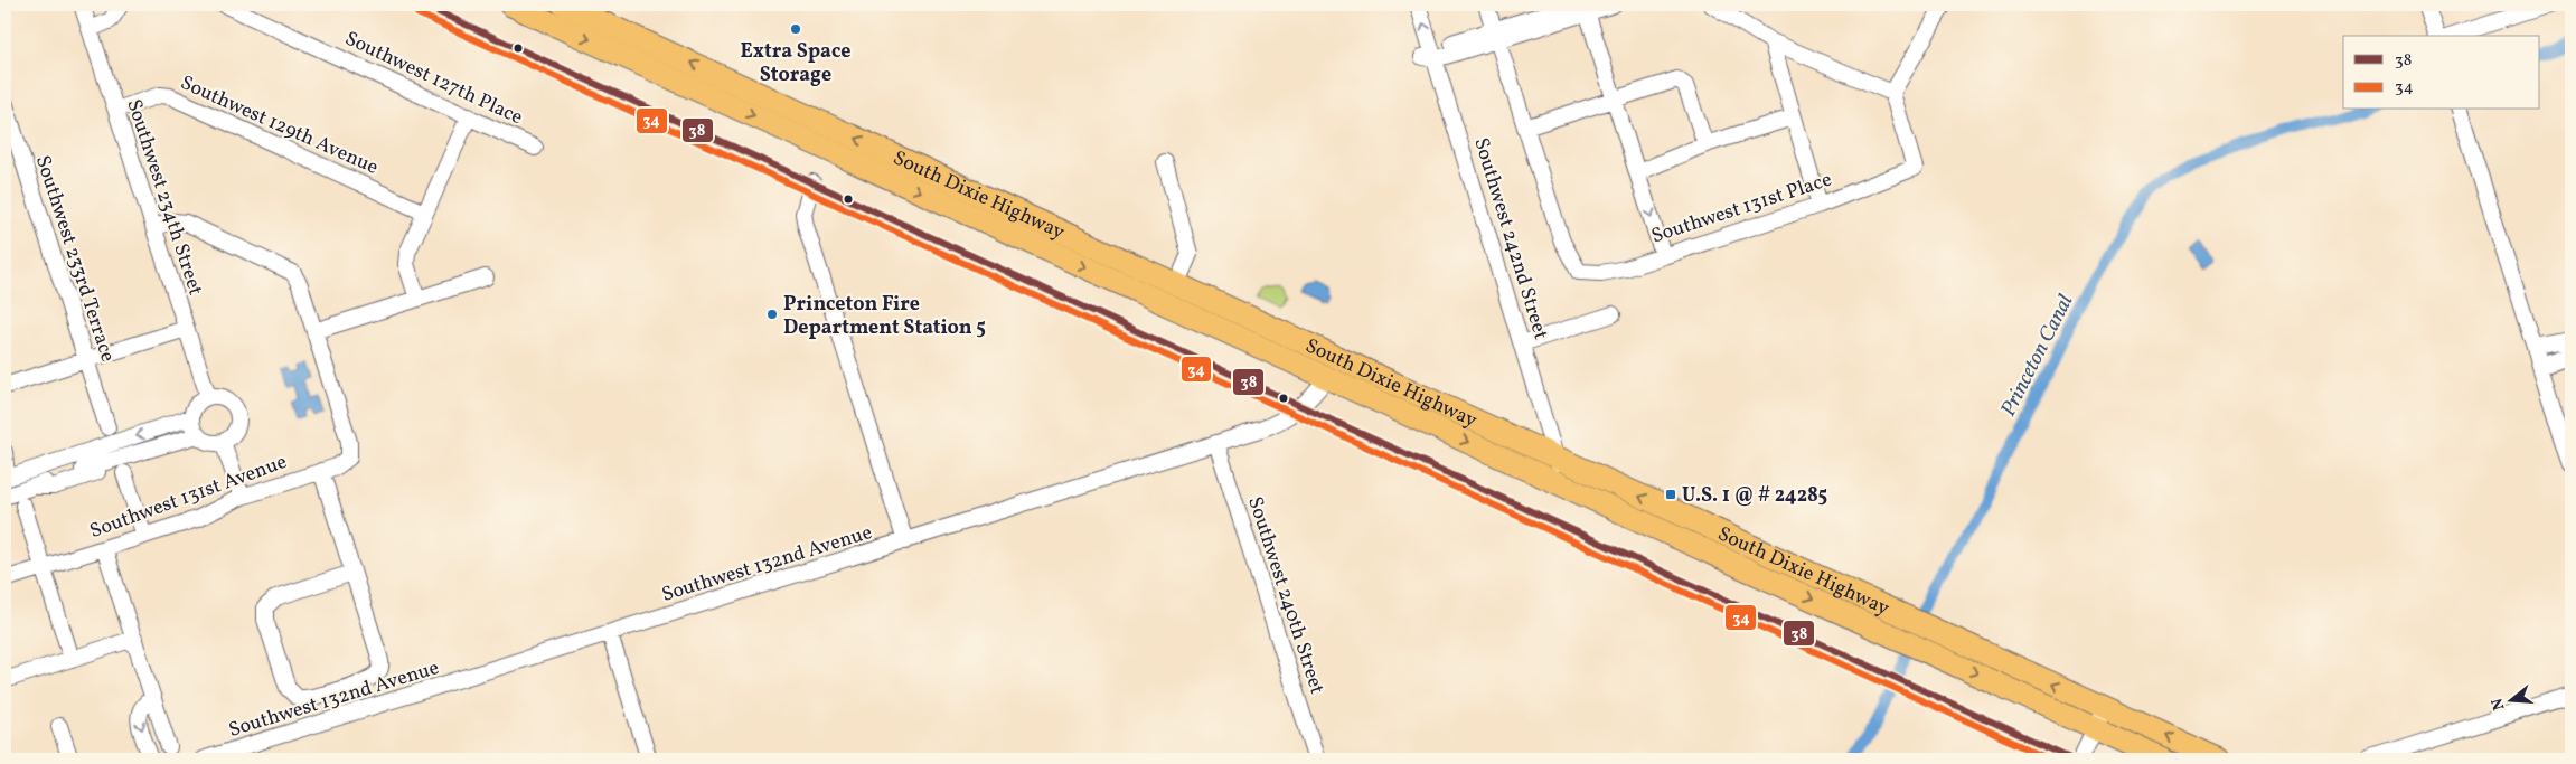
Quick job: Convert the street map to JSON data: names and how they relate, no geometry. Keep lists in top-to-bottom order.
{
  "streets": {
    "highway": ["South Dixie Highway"],
    "street": [
      "Southwest 127th Place",
      "Southwest 129th Avenue",
      "Southwest 234th Street",
      "Southwest 131st Place",
      "Southwest 242nd Street",
      "Southwest 233rd Terrace",
      "Southwest 131st Avenue",
      "Southwest 132nd Avenue",
      "Southwest 240th Street"
    ]
  },
  "crossings": [
    ["Southwest 129th Avenue", "Southwest 234th Street"],
    ["South Dixie Highway", "Southwest 242nd Street"],
    ["South Dixie Highway", "Southwest 132nd Avenue"],
    ["Southwest 234th Street", "Southwest 131st Avenue"],
    ["Southwest 132nd Avenue", "Southwest 240th Street"]
  ],
  "water": ["Princeton Canal"],
  "places": {
    "other": ["Extra Space Storage", "Princeton Fire Department Station 5"],
    "transit": ["U.S. 1 @ # 24285"]
  },
  "lines": ["transit line 38", "transit line 34"],
  "legend": ["38", "34"],
  "north": "left"
}
